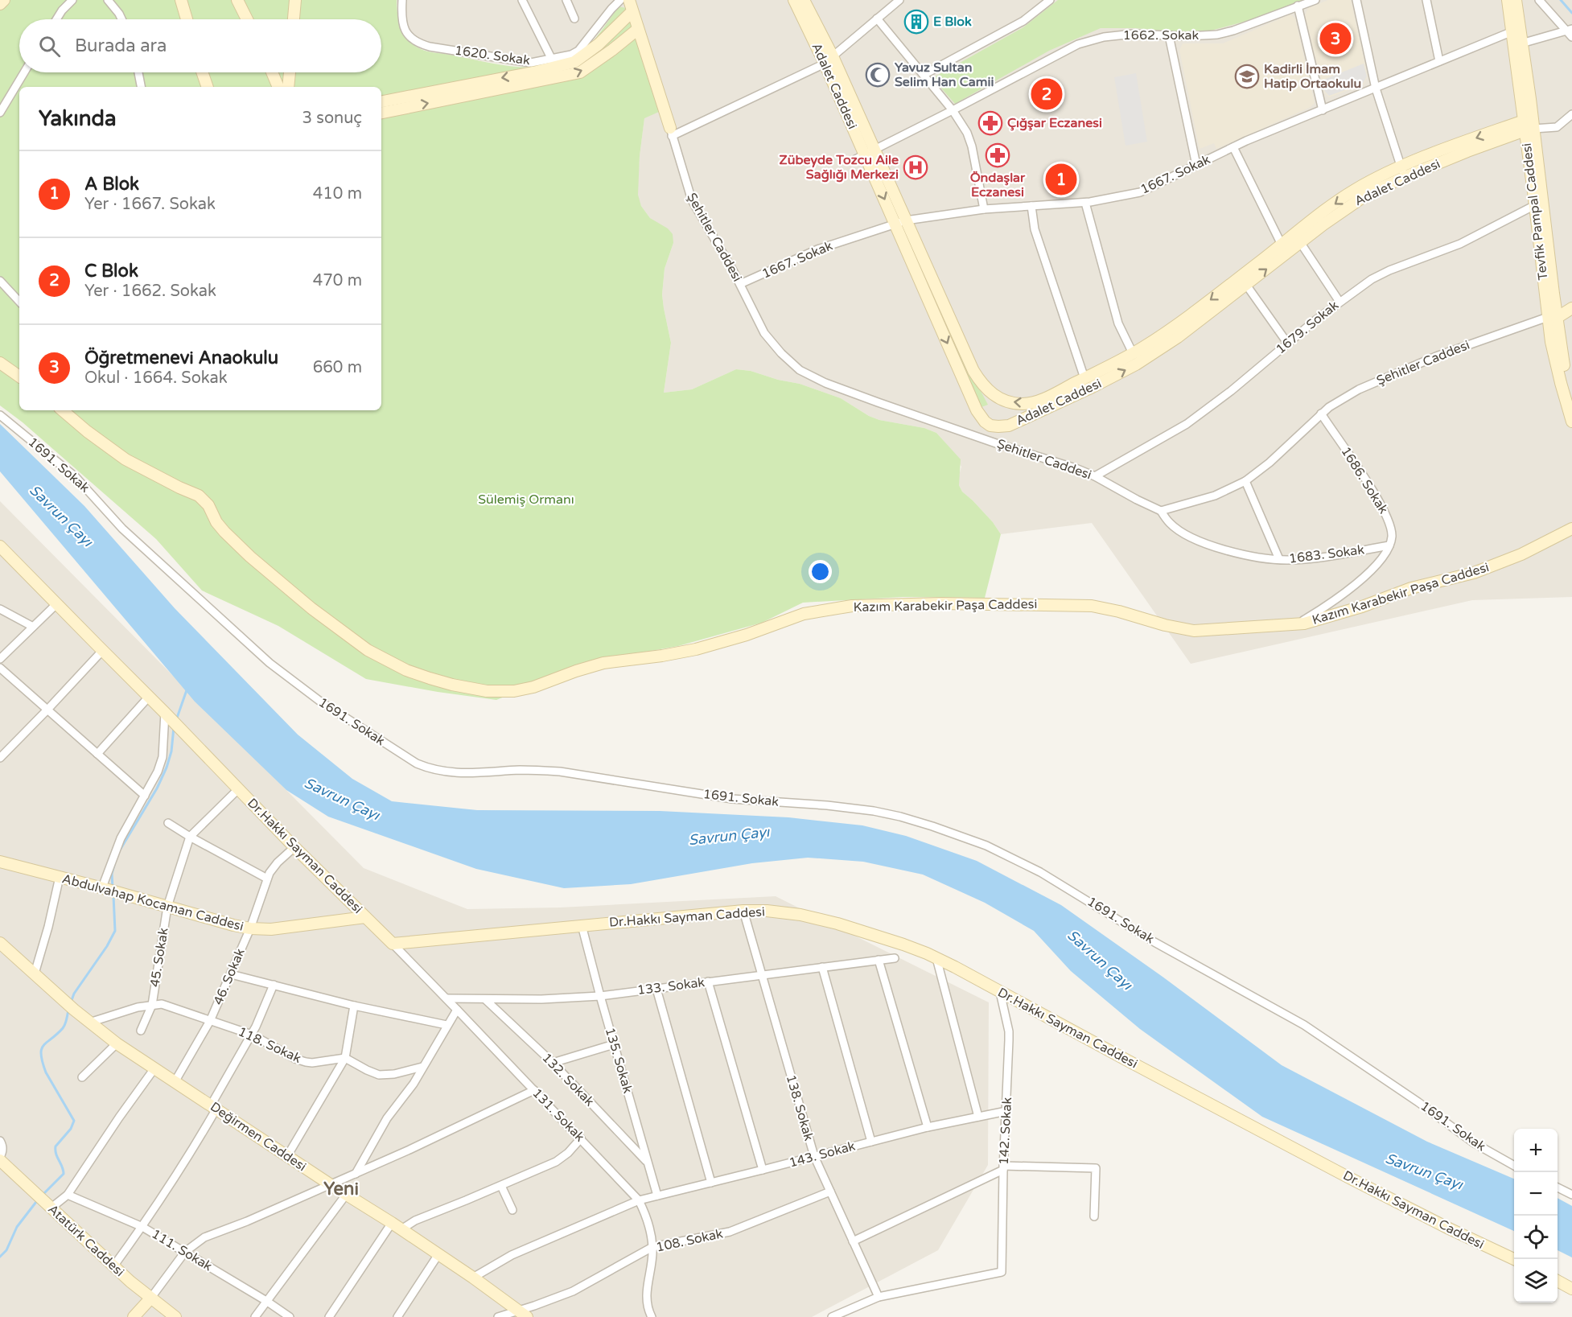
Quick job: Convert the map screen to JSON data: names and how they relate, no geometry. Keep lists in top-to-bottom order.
{
  "streets": {
    "street": [
      "1662. Sokak",
      "1620. Sokak",
      "Adalet Caddesi",
      "1667. Sokak",
      "Tevfik Pampal Caddesi",
      "Şehitler Caddesi",
      "1679. Sokak",
      "1691. Sokak",
      "1686. Sokak",
      "1683. Sokak",
      "Kazım Karabekir Paşa Caddesi",
      "Dr.Hakkı Sayman Caddesi",
      "Abdulvahap Kocaman Caddesi",
      "45. Sokak",
      "46. Sokak",
      "133. Sokak",
      "118. Sokak",
      "135. Sokak",
      "132. Sokak",
      "138. Sokak",
      "131. Sokak",
      "142. Sokak",
      "Değirmen Caddesi",
      "143. Sokak",
      "Atatürk Caddesi",
      "108. Sokak",
      "111. Sokak"
    ]
  },
  "crossings": [
    ["Adalet Caddesi", "1667. Sokak"],
    ["1667. Sokak", "Tevfik Pampal Caddesi"],
    ["1667. Sokak", "Şehitler Caddesi"],
    ["Tevfik Pampal Caddesi", "Şehitler Caddesi"],
    ["Tevfik Pampal Caddesi", "1679. Sokak"],
    ["Şehitler Caddesi", "1679. Sokak"],
    ["Şehitler Caddesi", "1686. Sokak"],
    ["Şehitler Caddesi", "1683. Sokak"],
    ["1686. Sokak", "1683. Sokak"],
    ["Dr.Hakkı Sayman Caddesi", "Abdulvahap Kocaman Caddesi"],
    ["Dr.Hakkı Sayman Caddesi", "45. Sokak"],
    ["Dr.Hakkı Sayman Caddesi", "46. Sokak"],
    ["Dr.Hakkı Sayman Caddesi", "135. Sokak"],
    ["Dr.Hakkı Sayman Caddesi", "138. Sokak"],
    ["Dr.Hakkı Sayman Caddesi", "131. Sokak"],
    ["Dr.Hakkı Sayman Caddesi", "142. Sokak"],
    ["Abdulvahap Kocaman Caddesi", "45. Sokak"],
    ["Abdulvahap Kocaman Caddesi", "46. Sokak"],
    ["45. Sokak", "118. Sokak"],
    ["46. Sokak", "118. Sokak"],
    ["46. Sokak", "Değirmen Caddesi"],
    ["133. Sokak", "135. Sokak"],
    ["133. Sokak", "132. Sokak"],
    ["133. Sokak", "138. Sokak"],
    ["133. Sokak", "131. Sokak"],
    ["118. Sokak", "Değirmen Caddesi"],
    ["135. Sokak", "132. Sokak"],
    ["135. Sokak", "143. Sokak"],
    ["138. Sokak", "142. Sokak"],
    ["138. Sokak", "143. Sokak"],
    ["138. Sokak", "108. Sokak"],
    ["131. Sokak", "143. Sokak"],
    ["131. Sokak", "108. Sokak"],
    ["142. Sokak", "143. Sokak"],
    ["Değirmen Caddesi", "143. Sokak"],
    ["Değirmen Caddesi", "108. Sokak"]
  ],
  "districts": ["Yeni"],
  "water": ["Savrun Çayı"],
  "parks": ["Sülemiş Ormanı"],
  "places": {
    "building": ["E Blok"],
    "mosque": ["Yavuz Sultan Selim Han Camii"],
    "school or university": ["Kadirli İmam Hatip Ortaokulu"],
    "pharmacy": ["Çığşar Eczanesi", "Öndaşlar Eczanesi"],
    "hospital": ["Zübeyde Tozcu Aile Sağlığı Merkezi"]
  },
  "page": {
    "search": "Burada ara",
    "pins": ["3", "2", "1"],
    "heading": ["Yakında", "3 sonuç"],
    "list": [
      {
        "mark": "1",
        "name": "A Blok",
        "note": "Yer · 1667. Sokak",
        "value": "410 m"
      },
      {
        "mark": "2",
        "name": "C Blok",
        "note": "Yer · 1662. Sokak",
        "value": "470 m"
      },
      {
        "mark": "3",
        "name": "Öğretmenevi Anaokulu",
        "note": "Okul · 1664. Sokak",
        "value": "660 m"
      }
    ],
    "map_buttons": ["+", "−"]
  }
}
